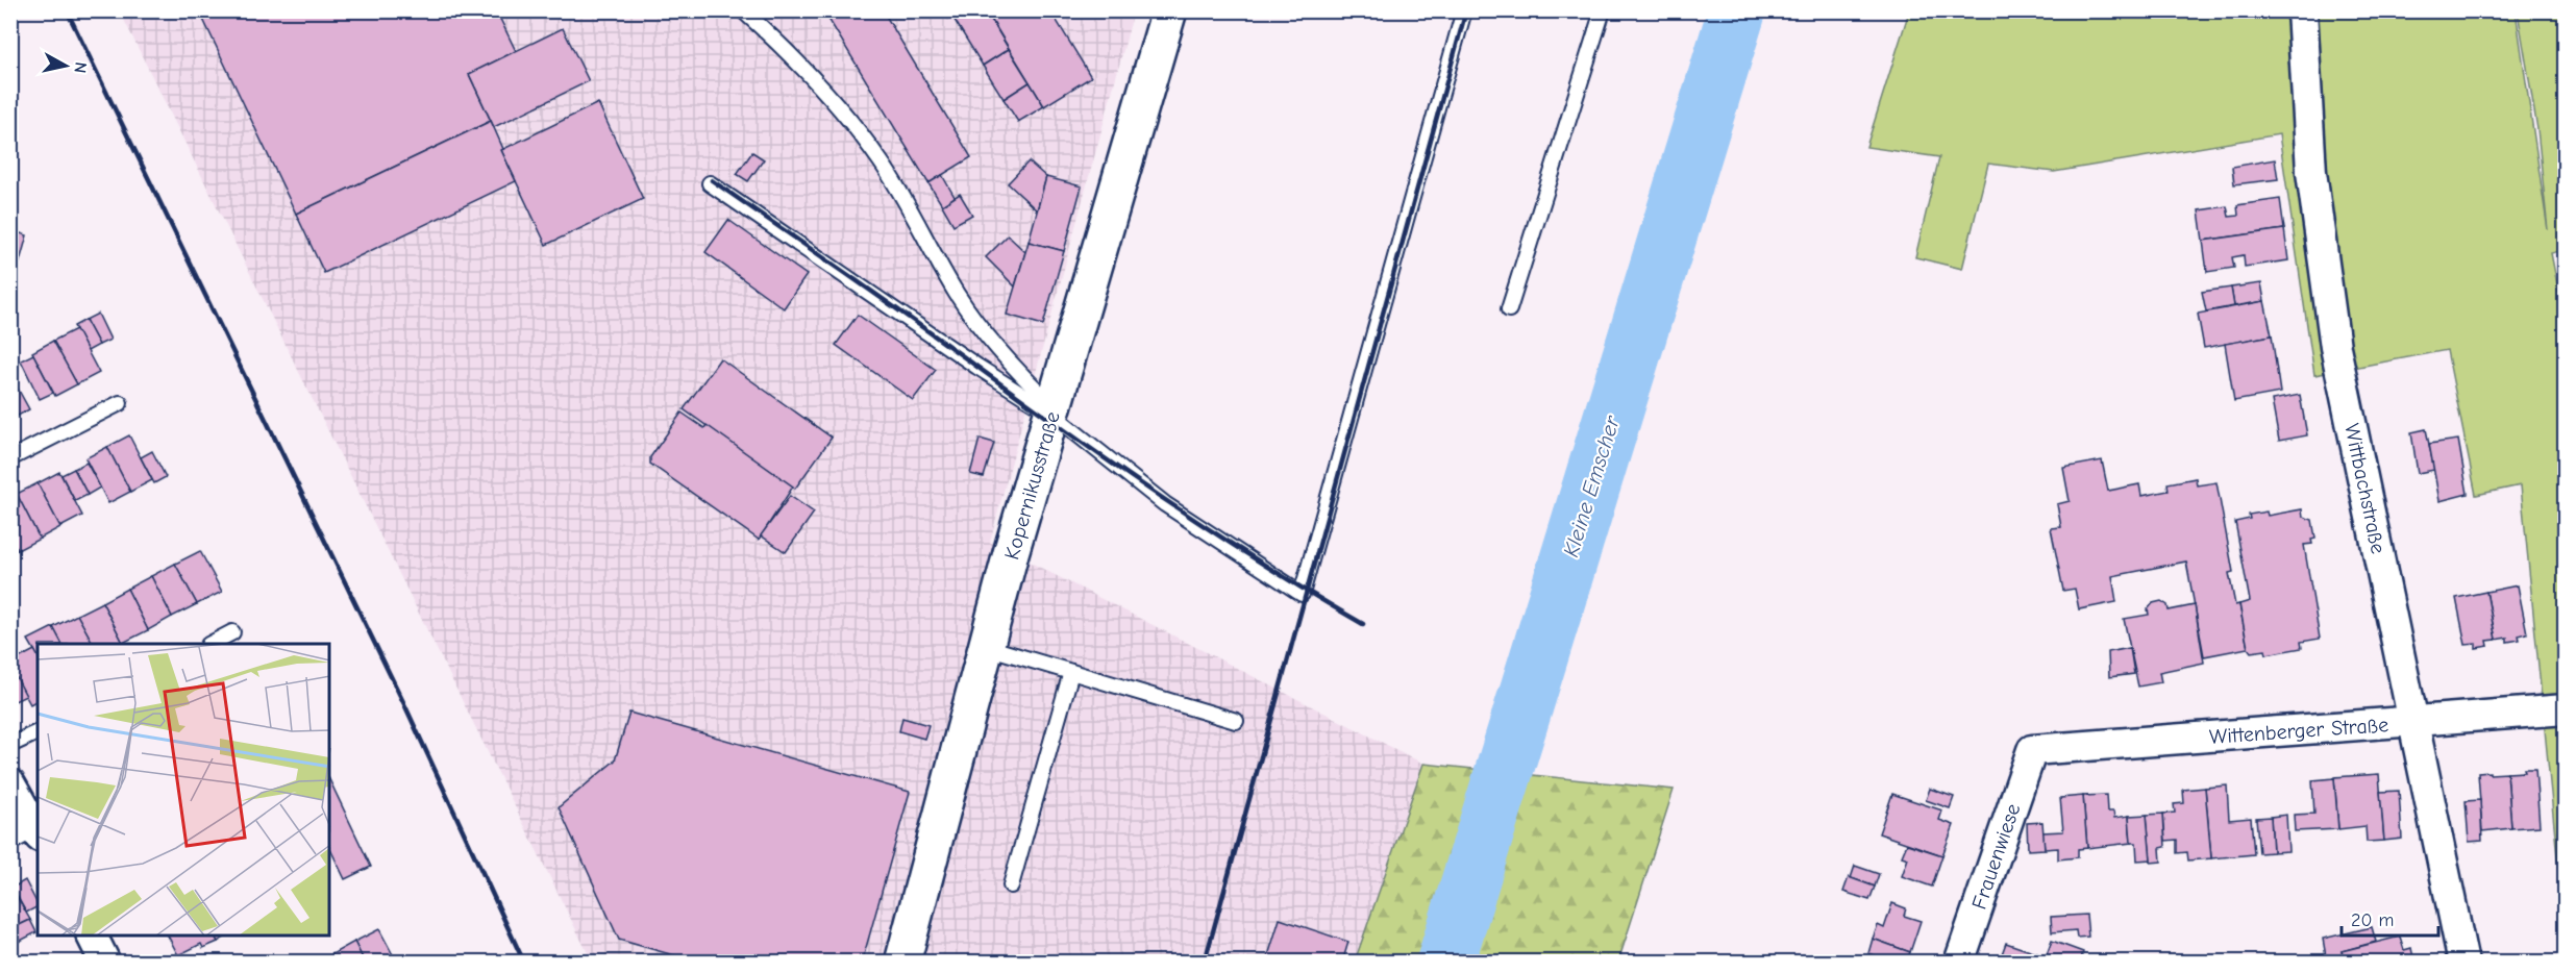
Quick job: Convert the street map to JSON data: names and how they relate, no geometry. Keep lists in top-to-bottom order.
{
  "streets": {
    "street": [
      "Kopernikusstraße",
      "Wittbachstraße",
      "Wittenberger Straße",
      "Frauenwiese"
    ]
  },
  "crossings": [
    ["Wittbachstraße", "Wittenberger Straße"],
    ["Wittenberger Straße", "Frauenwiese"]
  ],
  "water": ["Kleine Emscher"],
  "scale_bar": "20 m",
  "north": "right"
}
